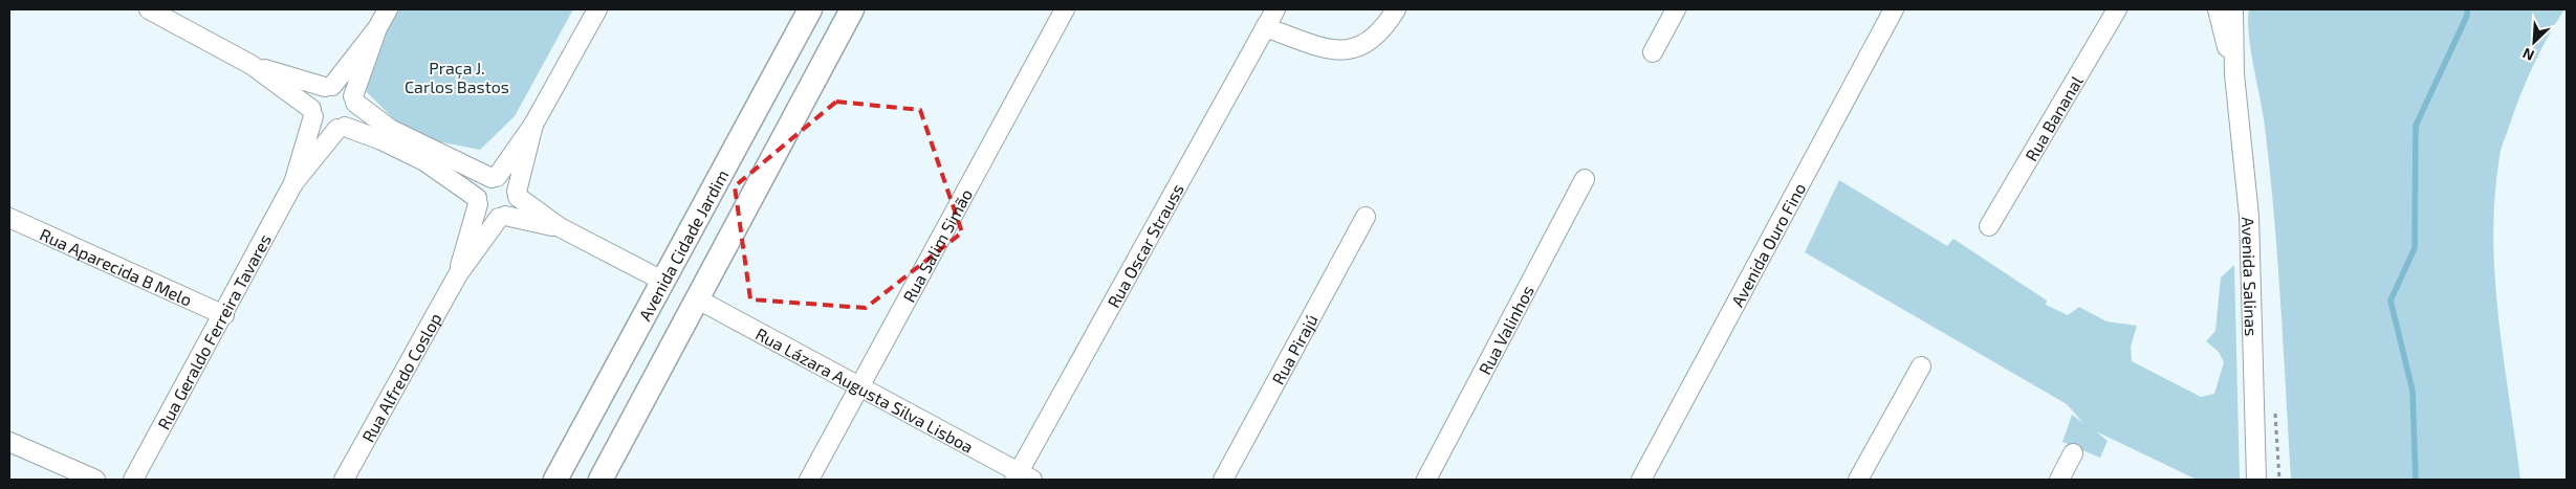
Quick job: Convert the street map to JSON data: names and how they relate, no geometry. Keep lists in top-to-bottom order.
{
  "streets": {
    "main road": ["Avenida Cidade Jardim"],
    "street": [
      "Rua Bananal",
      "Rua Oscar Strauss",
      "Rua Salim Simão",
      "Avenida Ouro Fino",
      "Rua Aparecida B Melo",
      "Avenida Salinas",
      "Rua Valinhos",
      "Rua Geraldo Ferreira Tavares",
      "Rua Pirajú",
      "Rua Alfredo Coslop",
      "Rua Lázara Augusta Silva Lisboa"
    ]
  },
  "crossings": [
    ["Rua Oscar Strauss", "Rua Lázara Augusta Silva Lisboa"],
    ["Rua Salim Simão", "Rua Lázara Augusta Silva Lisboa"],
    ["Rua Aparecida B Melo", "Rua Geraldo Ferreira Tavares"]
  ],
  "parks": ["Praça J. Carlos Bastos"],
  "north": "bottom left"
}
